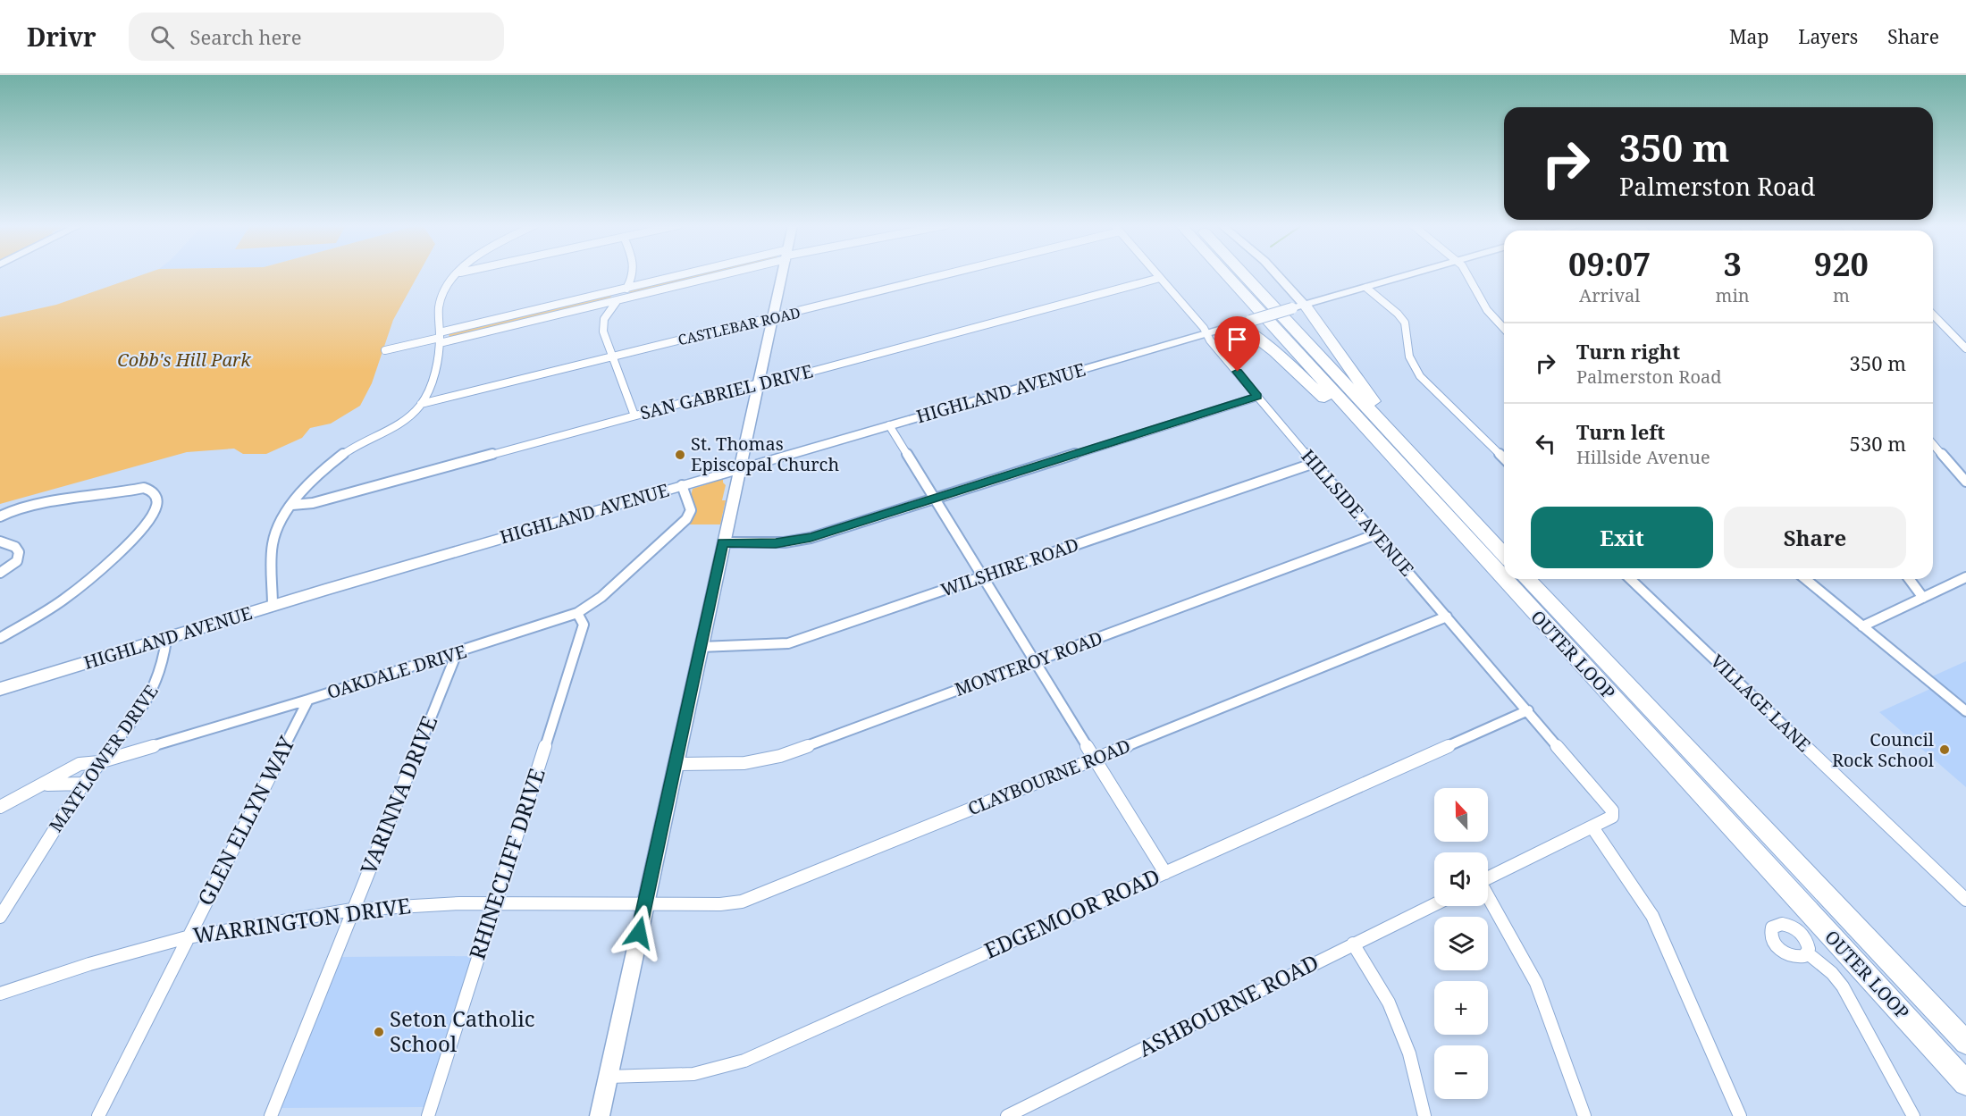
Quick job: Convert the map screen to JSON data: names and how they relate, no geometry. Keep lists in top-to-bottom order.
{
  "streets": {
    "highway": ["OUTER LOOP"],
    "street": [
      "CASTLEBAR ROAD",
      "SAN GABRIEL DRIVE",
      "HIGHLAND AVENUE",
      "HILLSIDE AVENUE",
      "WILSHIRE ROAD",
      "MONTEROY ROAD",
      "OAKDALE DRIVE",
      "VILLAGE LANE",
      "MAYFLOWER DRIVE",
      "CLAYBOURNE ROAD",
      "VARINNA DRIVE",
      "GLEN ELLYN WAY",
      "RHINECLIFF DRIVE",
      "EDGEMOOR ROAD",
      "WARRINGTON DRIVE",
      "ASHBOURNE ROAD"
    ]
  },
  "crossings": [
    ["SAN GABRIEL DRIVE", "HILLSIDE AVENUE"],
    ["HIGHLAND AVENUE", "HILLSIDE AVENUE"],
    ["HIGHLAND AVENUE", "OAKDALE DRIVE"],
    ["HIGHLAND AVENUE", "MAYFLOWER DRIVE"],
    ["HILLSIDE AVENUE", "WILSHIRE ROAD"],
    ["HILLSIDE AVENUE", "MONTEROY ROAD"],
    ["HILLSIDE AVENUE", "CLAYBOURNE ROAD"],
    ["HILLSIDE AVENUE", "EDGEMOOR ROAD"],
    ["OAKDALE DRIVE", "MAYFLOWER DRIVE"],
    ["OAKDALE DRIVE", "VARINNA DRIVE"],
    ["OAKDALE DRIVE", "GLEN ELLYN WAY"],
    ["OAKDALE DRIVE", "RHINECLIFF DRIVE"],
    ["CLAYBOURNE ROAD", "WARRINGTON DRIVE"],
    ["VARINNA DRIVE", "WARRINGTON DRIVE"],
    ["GLEN ELLYN WAY", "WARRINGTON DRIVE"],
    ["RHINECLIFF DRIVE", "WARRINGTON DRIVE"]
  ],
  "parks": ["Cobb's Hill Park"],
  "places": ["St. Thomas Episcopal Church", "Council Rock School", "Seton Catholic School"],
  "north": "top",
  "page": {
    "header": "Drivr",
    "search": "Search here",
    "nav": ["Map", "Layers", "Share"],
    "turn": ["350 m", "Palmerston Road"],
    "eta": [
      "09:07",
      "Arrival",
      "3",
      "min",
      "920",
      "m"
    ],
    "list": [
      {
        "name": "Turn right",
        "note": "Palmerston Road",
        "value": "350 m"
      },
      {
        "name": "Turn left",
        "note": "Hillside Avenue",
        "value": "530 m"
      }
    ],
    "buttons": ["Exit", "Share"],
    "map_buttons": ["+", "−"]
  }
}
